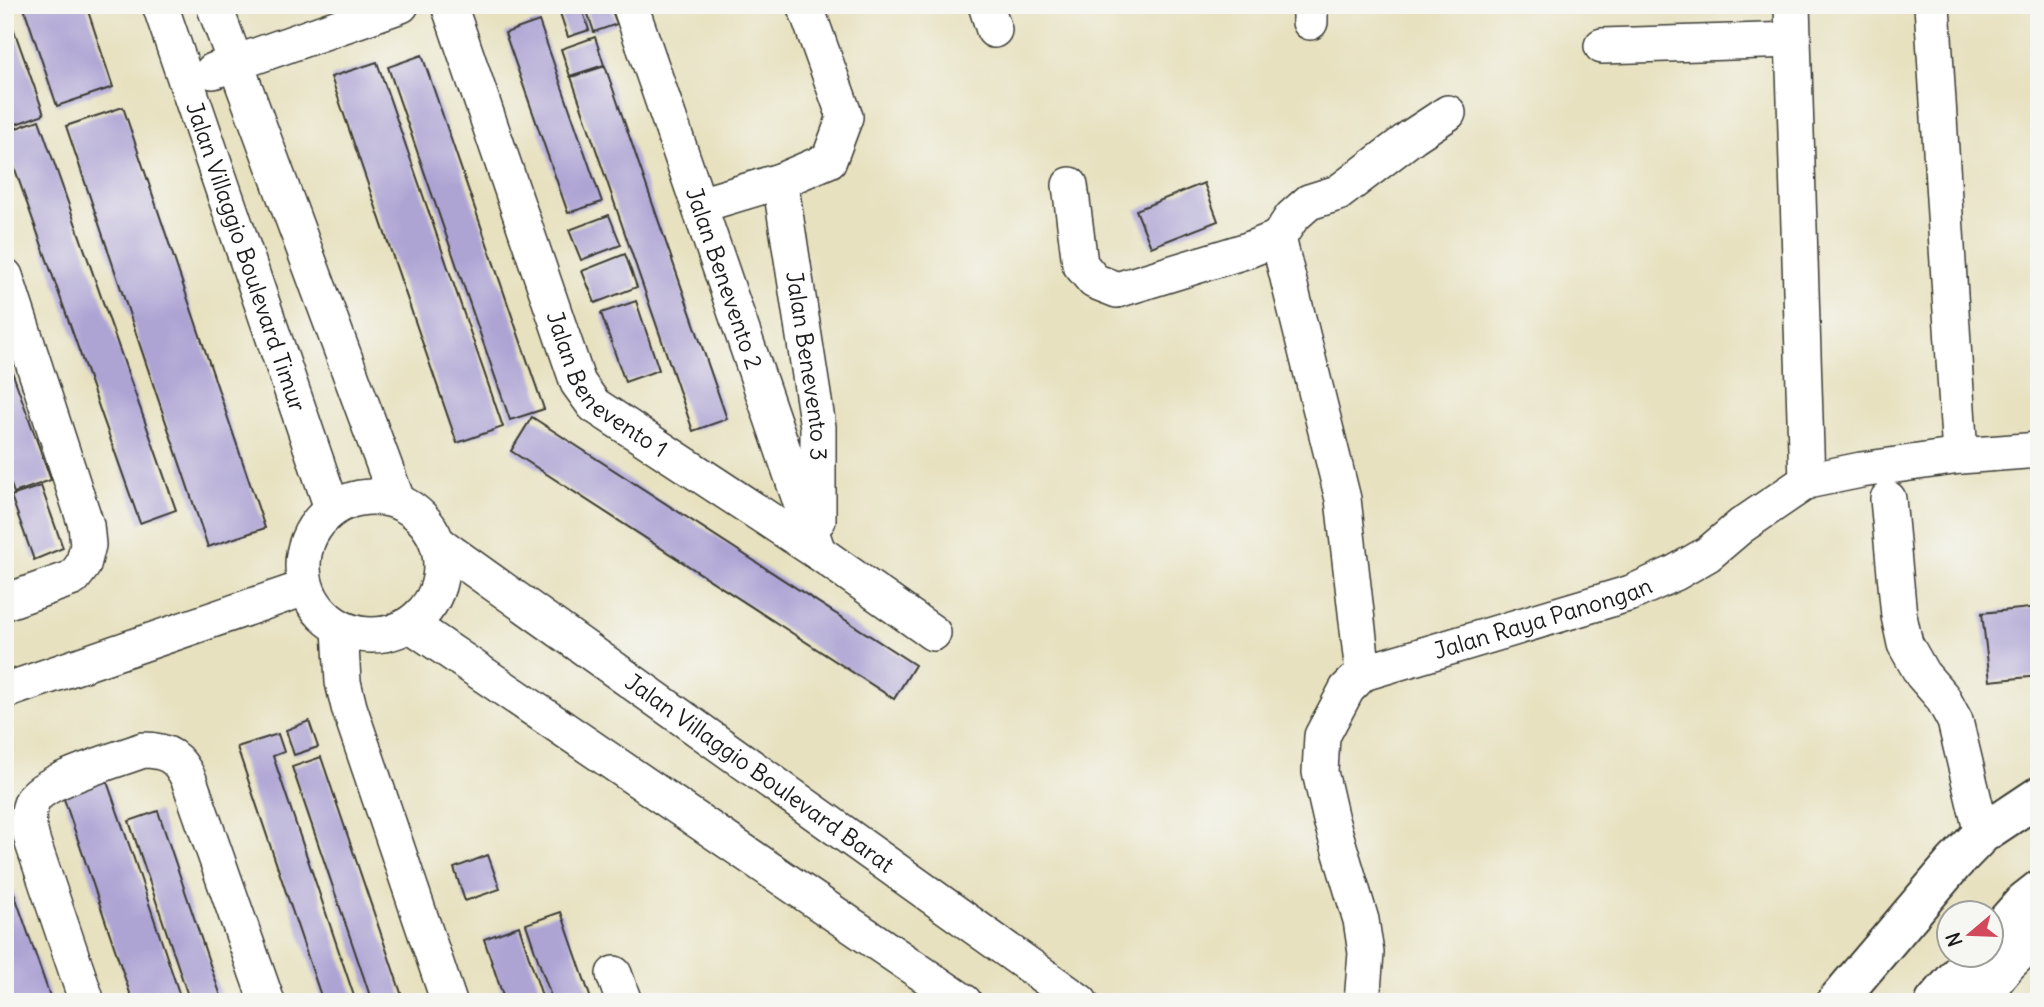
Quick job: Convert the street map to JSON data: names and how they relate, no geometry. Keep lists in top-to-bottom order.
{
  "streets": {
    "street": [
      "Jalan Villaggio Boulevard Timur",
      "Jalan Benevento 2",
      "Jalan Benevento 3",
      "Jalan Benevento 1",
      "Jalan Raya Panongan",
      "Jalan Villaggio Boulevard Barat"
    ]
  },
  "crossings": [
    ["Jalan Villaggio Boulevard Timur", "Jalan Villaggio Boulevard Barat"],
    ["Jalan Benevento 2", "Jalan Benevento 3"],
    ["Jalan Benevento 2", "Jalan Benevento 1"],
    ["Jalan Benevento 3", "Jalan Benevento 1"]
  ],
  "north": "left"
}
